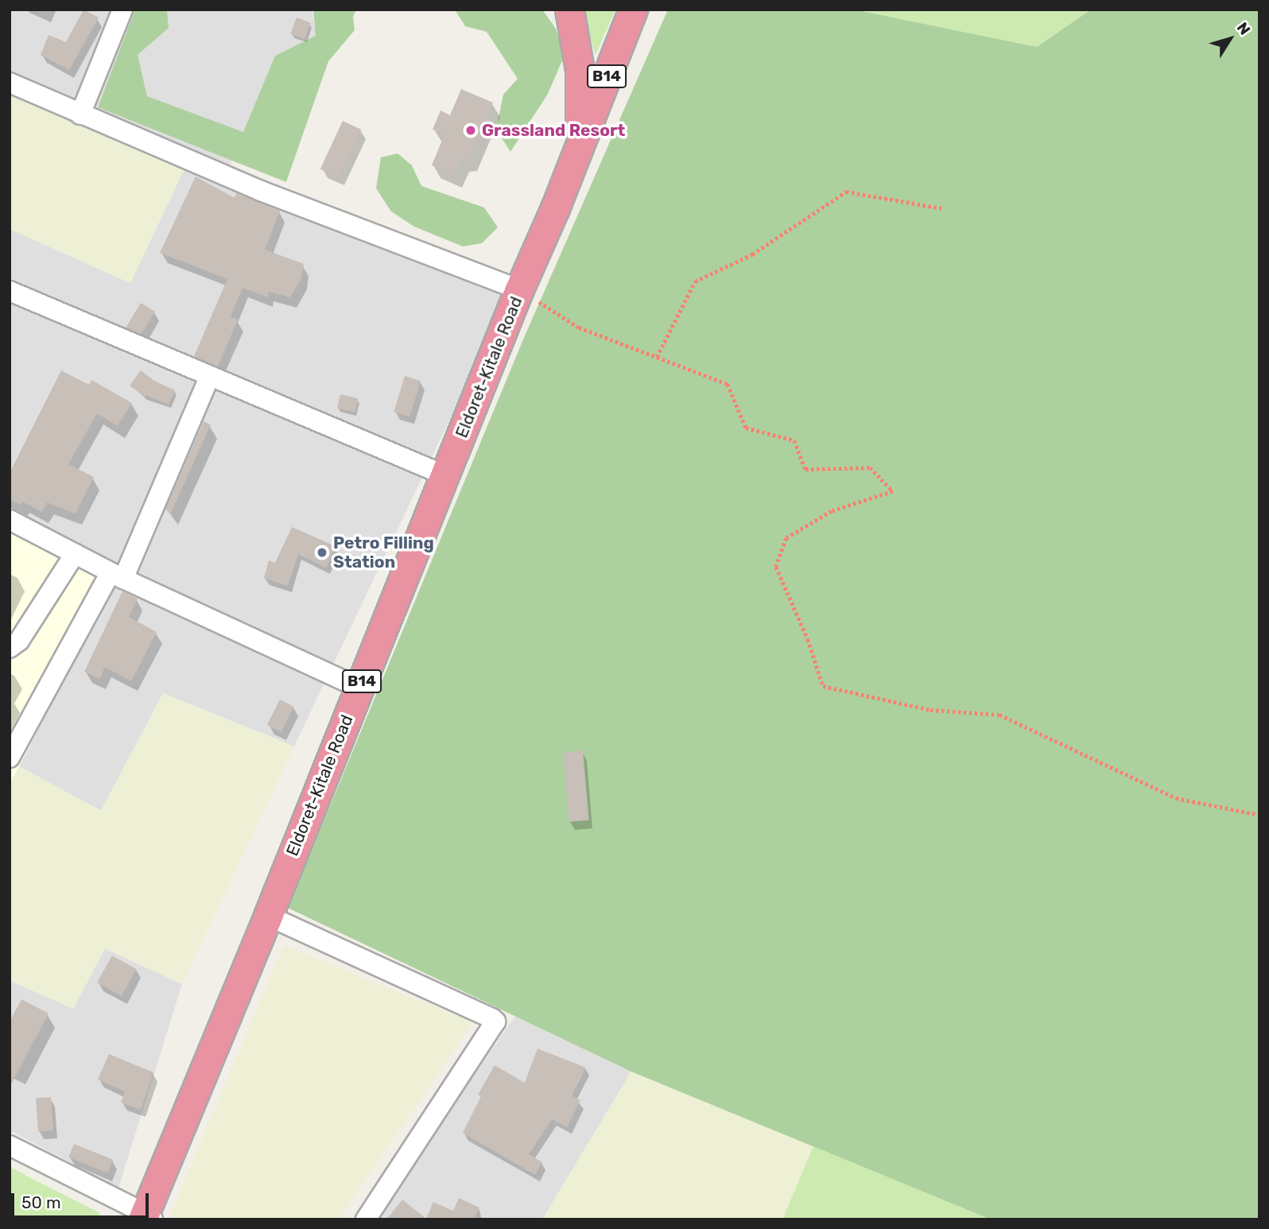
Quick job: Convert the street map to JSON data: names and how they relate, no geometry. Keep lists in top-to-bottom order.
{
  "streets": {
    "highway": ["B14", "Eldoret-Kitale Road"]
  },
  "places": ["Grassland Resort", "Petro Filling Station"],
  "scale_bar": "50 m",
  "north": "top right"
}
